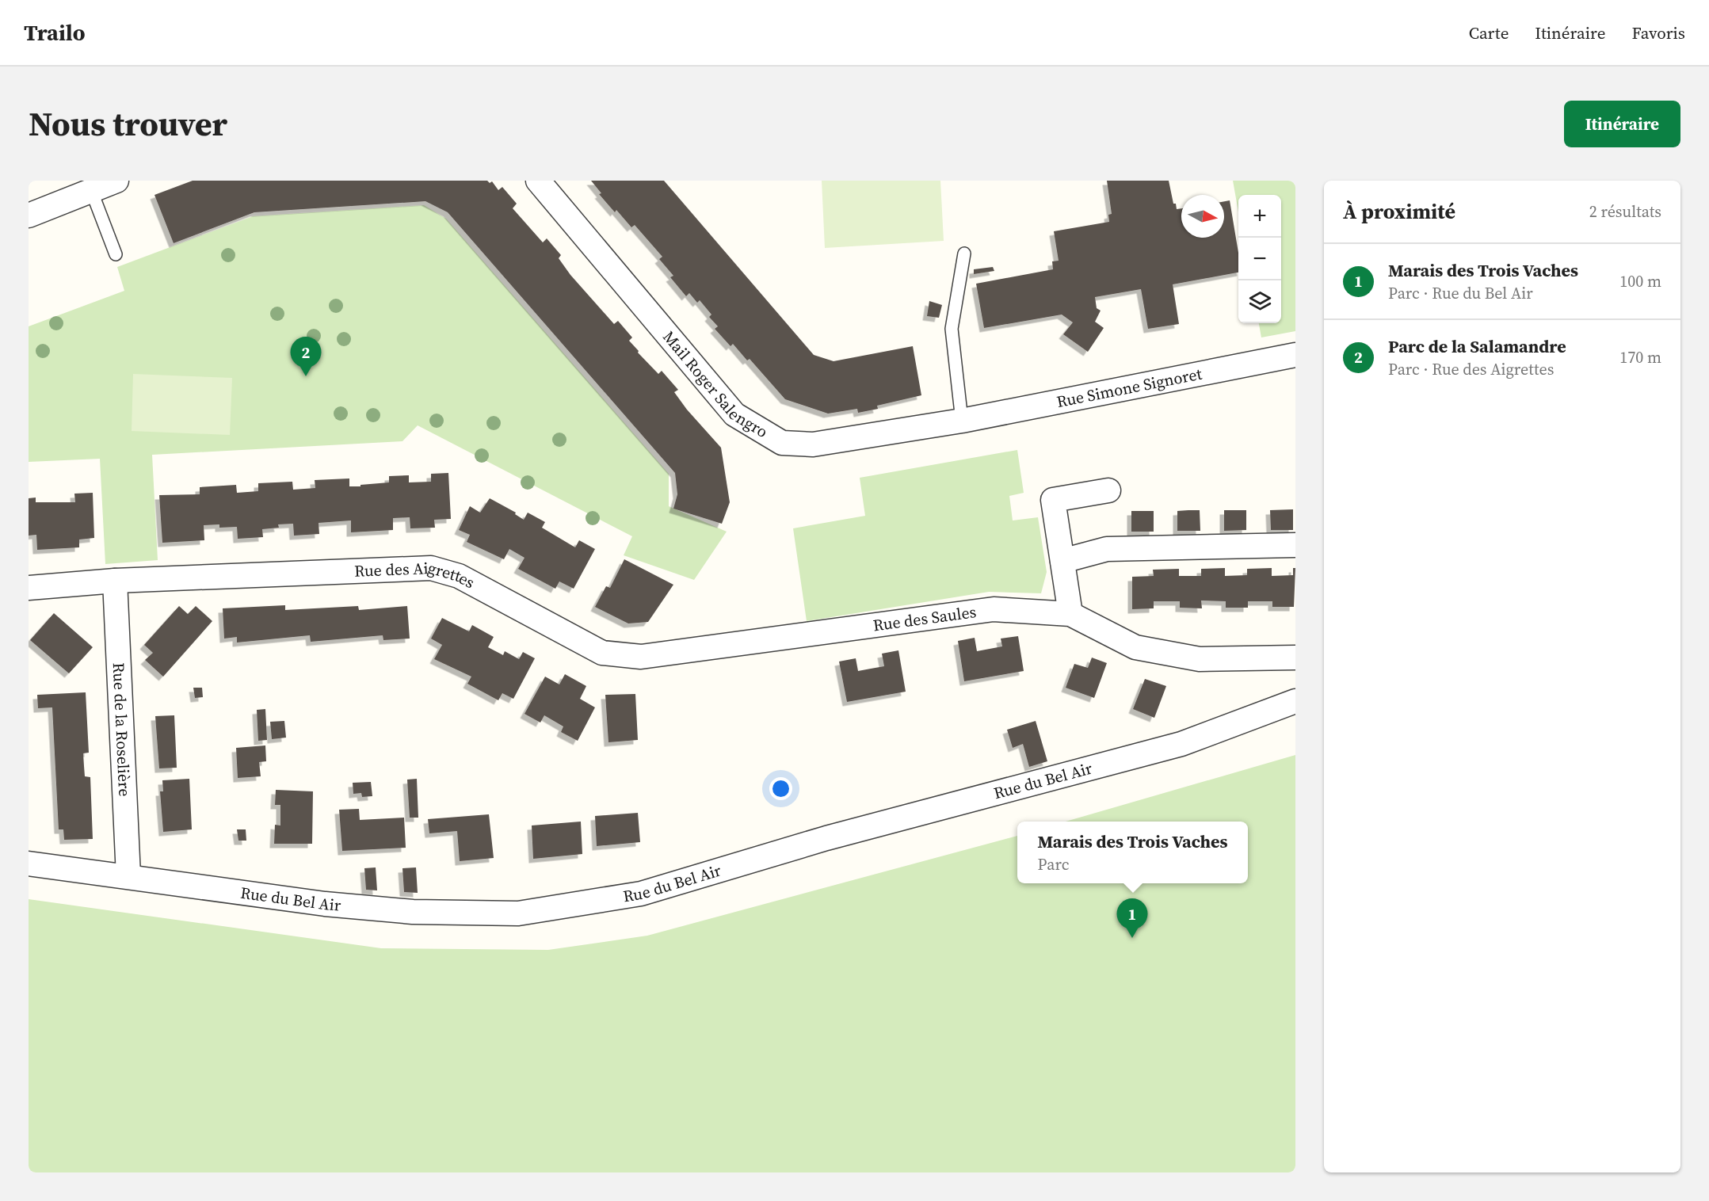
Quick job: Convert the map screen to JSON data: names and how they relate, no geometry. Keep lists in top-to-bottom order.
{
  "streets": {
    "street": [
      "Mail Roger Salengro",
      "Rue Simone Signoret",
      "Rue des Aigrettes",
      "Rue des Saules",
      "Rue de la Roselière",
      "Rue du Bel Air"
    ]
  },
  "crossings": [
    ["Mail Roger Salengro", "Rue Simone Signoret"],
    ["Rue des Aigrettes", "Rue des Saules"],
    ["Rue des Aigrettes", "Rue de la Roselière"],
    ["Rue de la Roselière", "Rue du Bel Air"]
  ],
  "north": "right",
  "page": {
    "header": "Trailo",
    "nav": ["Carte", "Itinéraire", "Favoris"],
    "title": "Nous trouver",
    "buttons": "Itinéraire",
    "heading": ["À proximité", "2 résultats"],
    "map_buttons": ["+", "−"],
    "list": [
      {
        "mark": "1",
        "name": "Marais des Trois Vaches",
        "note": "Parc · Rue du Bel Air",
        "value": "100 m"
      },
      {
        "mark": "2",
        "name": "Parc de la Salamandre",
        "note": "Parc · Rue des Aigrettes",
        "value": "170 m"
      }
    ],
    "pins": ["2", "1"],
    "popup": ["Marais des Trois Vaches", "Parc"]
  }
}
